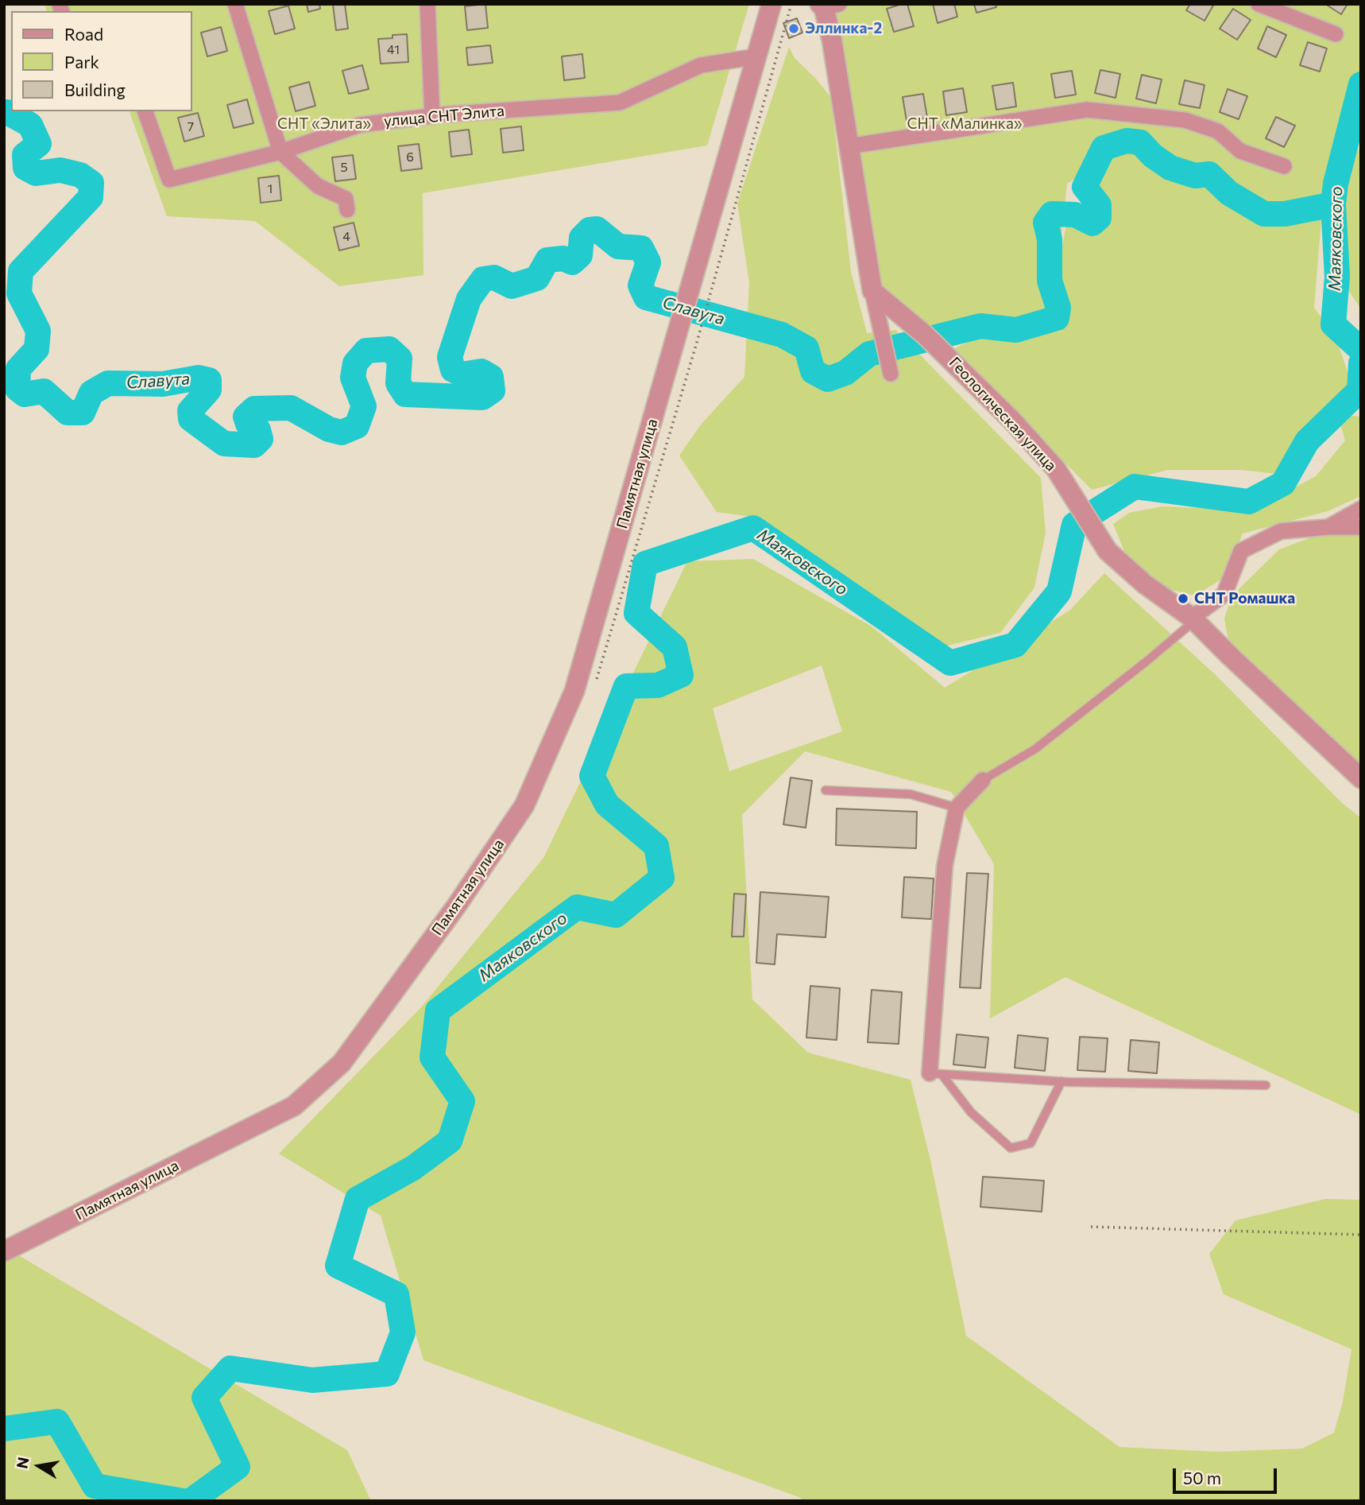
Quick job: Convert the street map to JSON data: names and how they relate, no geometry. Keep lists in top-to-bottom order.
{
  "streets": {
    "street": ["улица СНТ Элита", "Геологическая улица", "Памятная улица"]
  },
  "crossings": [
    ["улица СНТ Элита", "Памятная улица"]
  ],
  "water": ["Маяковского", "Славута"],
  "parks": ["СНТ «Элита»", "СНТ «Малинка»"],
  "places": ["Эллинка-2", "СНТ Ромашка"],
  "house_numbers": [
    "41",
    "7",
    "6",
    "5",
    "1",
    "4"
  ],
  "legend": ["Road", "Park", "Building"],
  "scale_bar": "50 m",
  "north": "left"
}
